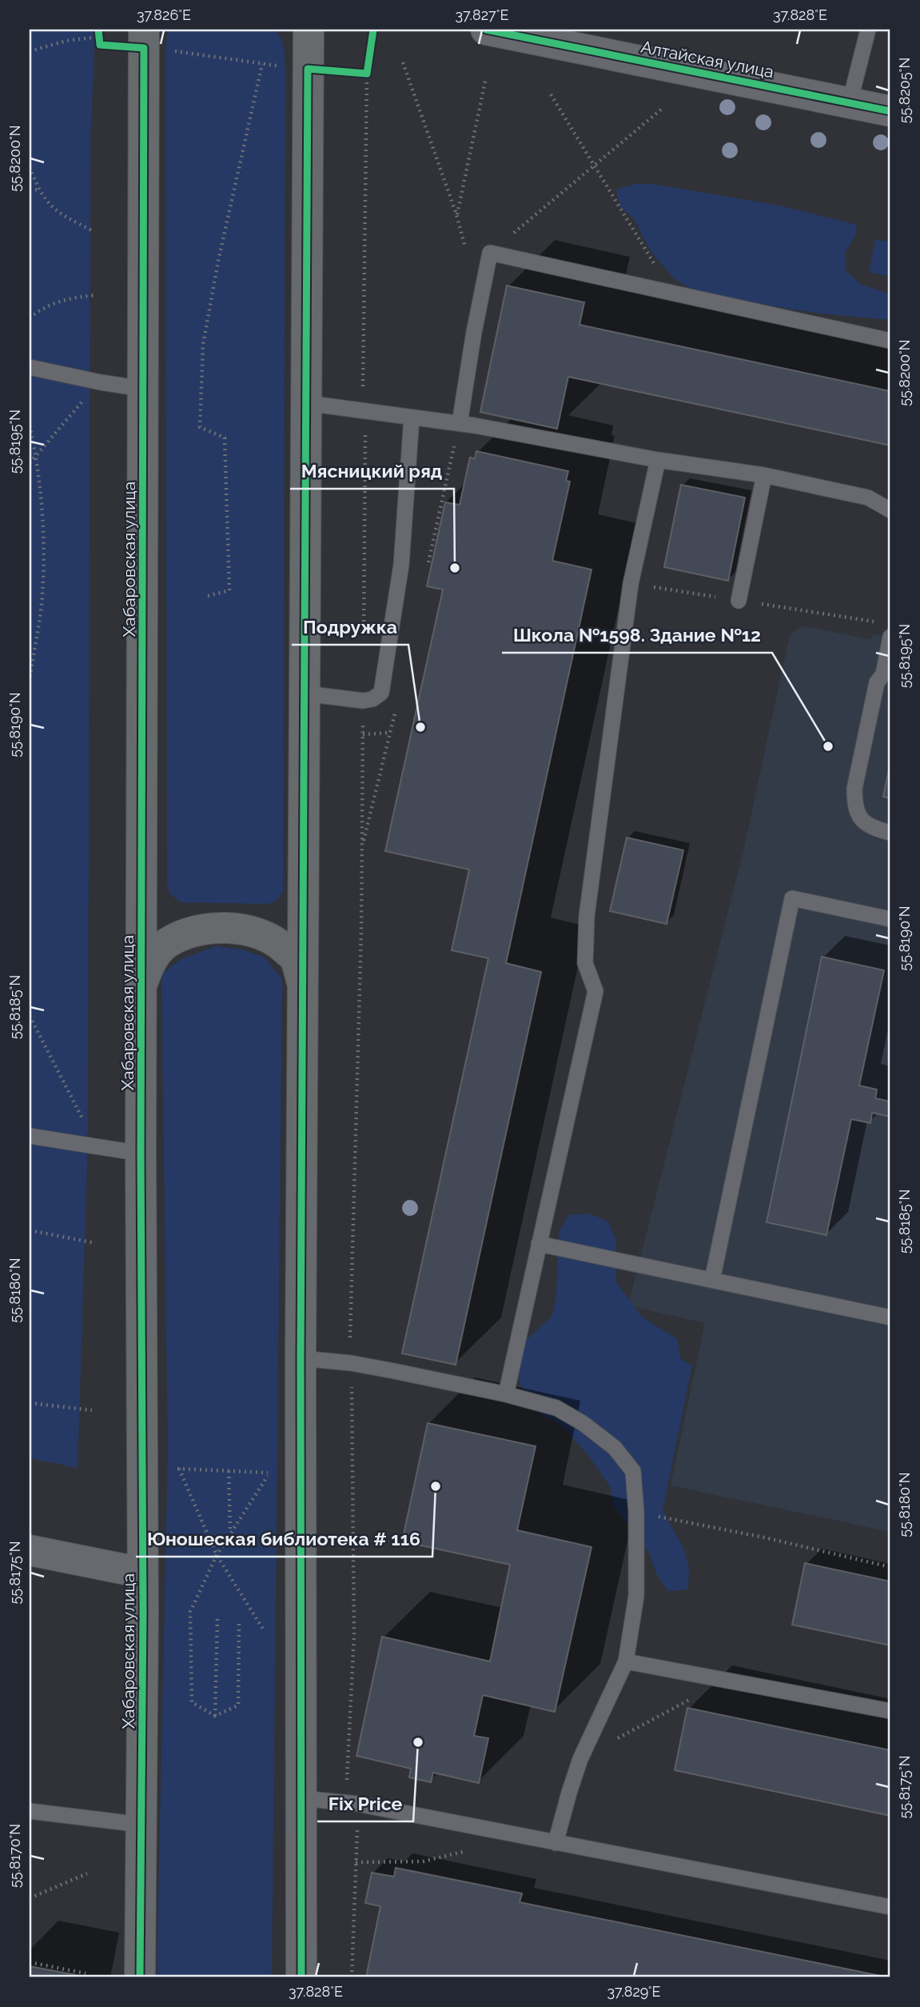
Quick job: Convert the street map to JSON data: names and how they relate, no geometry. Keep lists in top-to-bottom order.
{
  "streets": {
    "main road": ["Хабаровская улица"],
    "street": ["Алтайская улица"]
  },
  "places": [
    "Мясницкий ряд",
    "Подружка",
    "Школа №1598. Здание №12",
    "Юношеская библиотека # 116",
    "Fix Price"
  ],
  "coordinates": [
    "37.826°E",
    "37.827°E",
    "37.828°E",
    "55.8205°N",
    "55.8200°N",
    "55.8195°N",
    "55.8190°N",
    "55.8185°N",
    "55.8180°N",
    "55.8175°N",
    "55.8170°N",
    "37.829°E"
  ]
}
